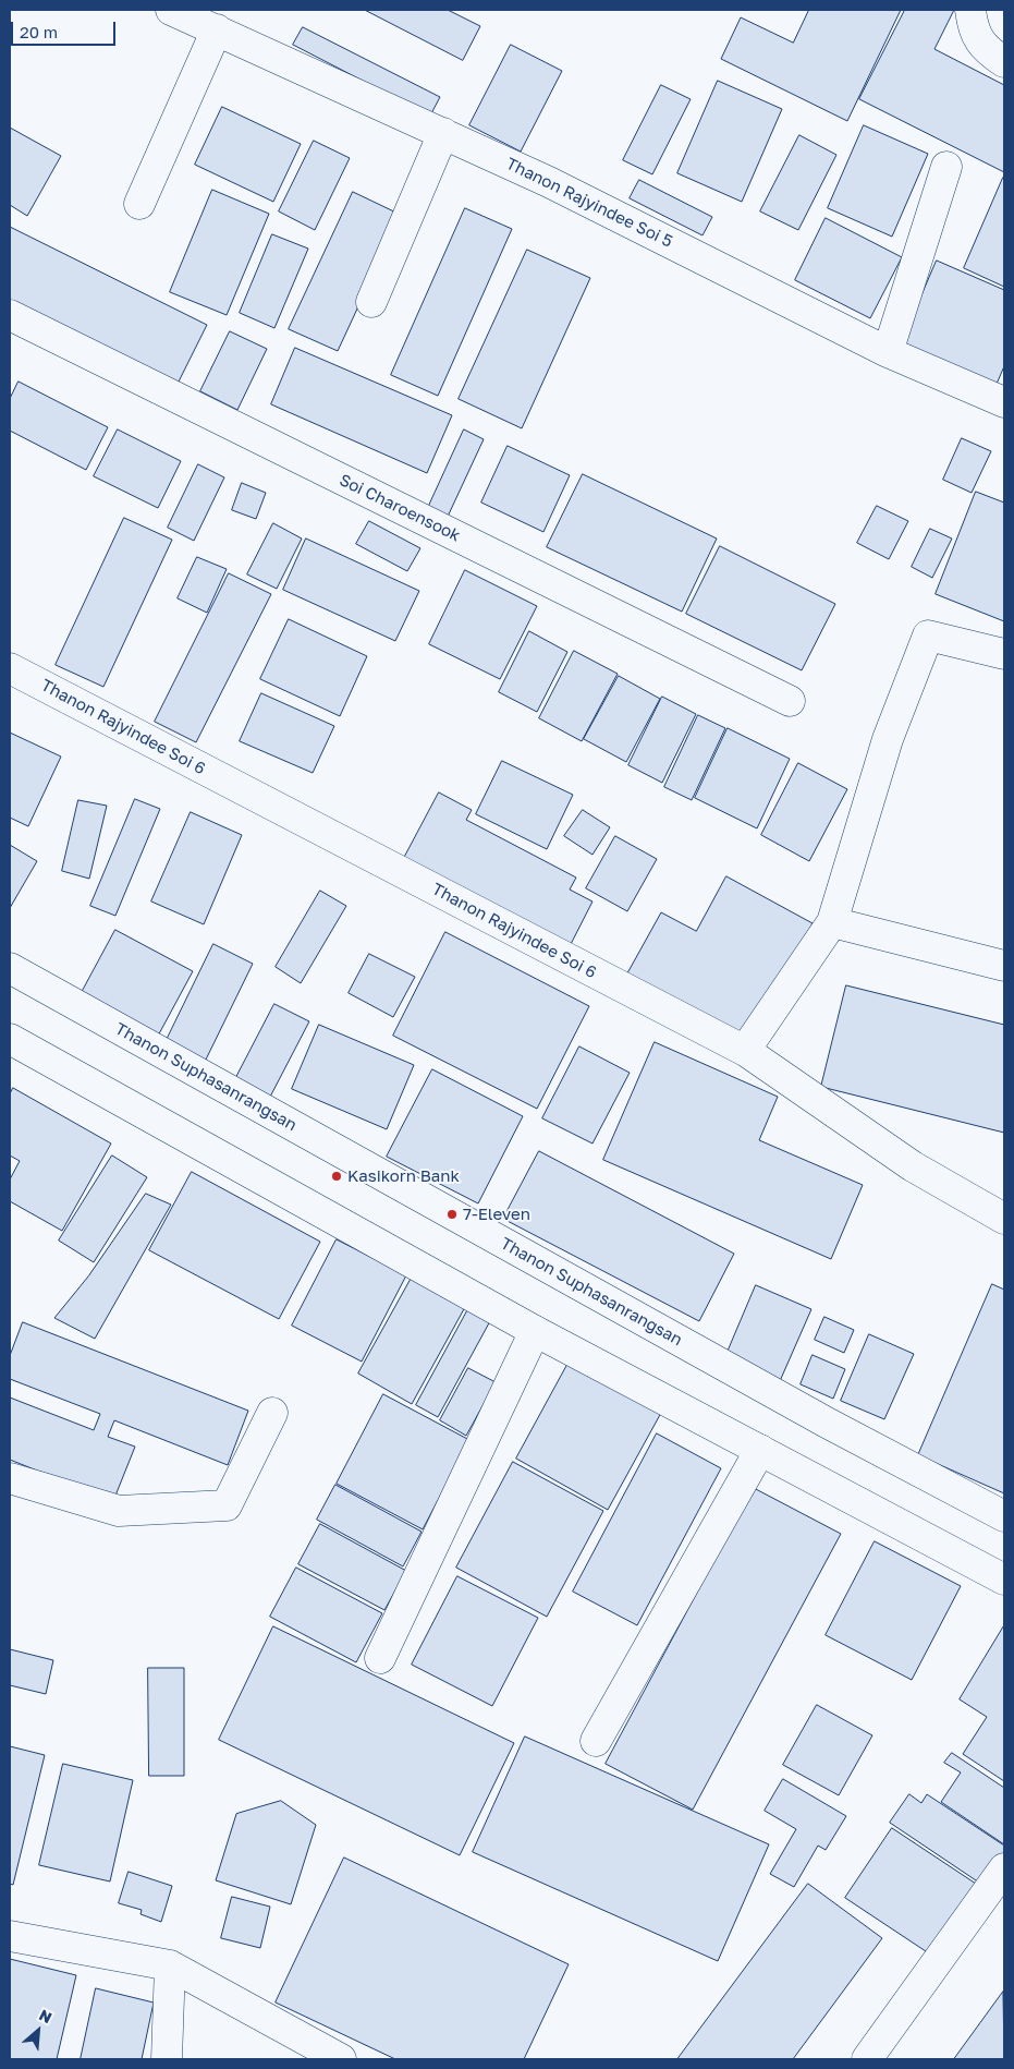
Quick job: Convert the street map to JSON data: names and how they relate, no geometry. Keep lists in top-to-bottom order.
{
  "streets": {
    "street": [
      "Thanon Rajyindee Soi 5",
      "Soi Charoensook",
      "Thanon Rajyindee Soi 6",
      "Thanon Suphasanrangsan"
    ]
  },
  "places": ["Kasikorn Bank", "7-Eleven"],
  "scale_bar": "20 m",
  "north": "top right"
}
